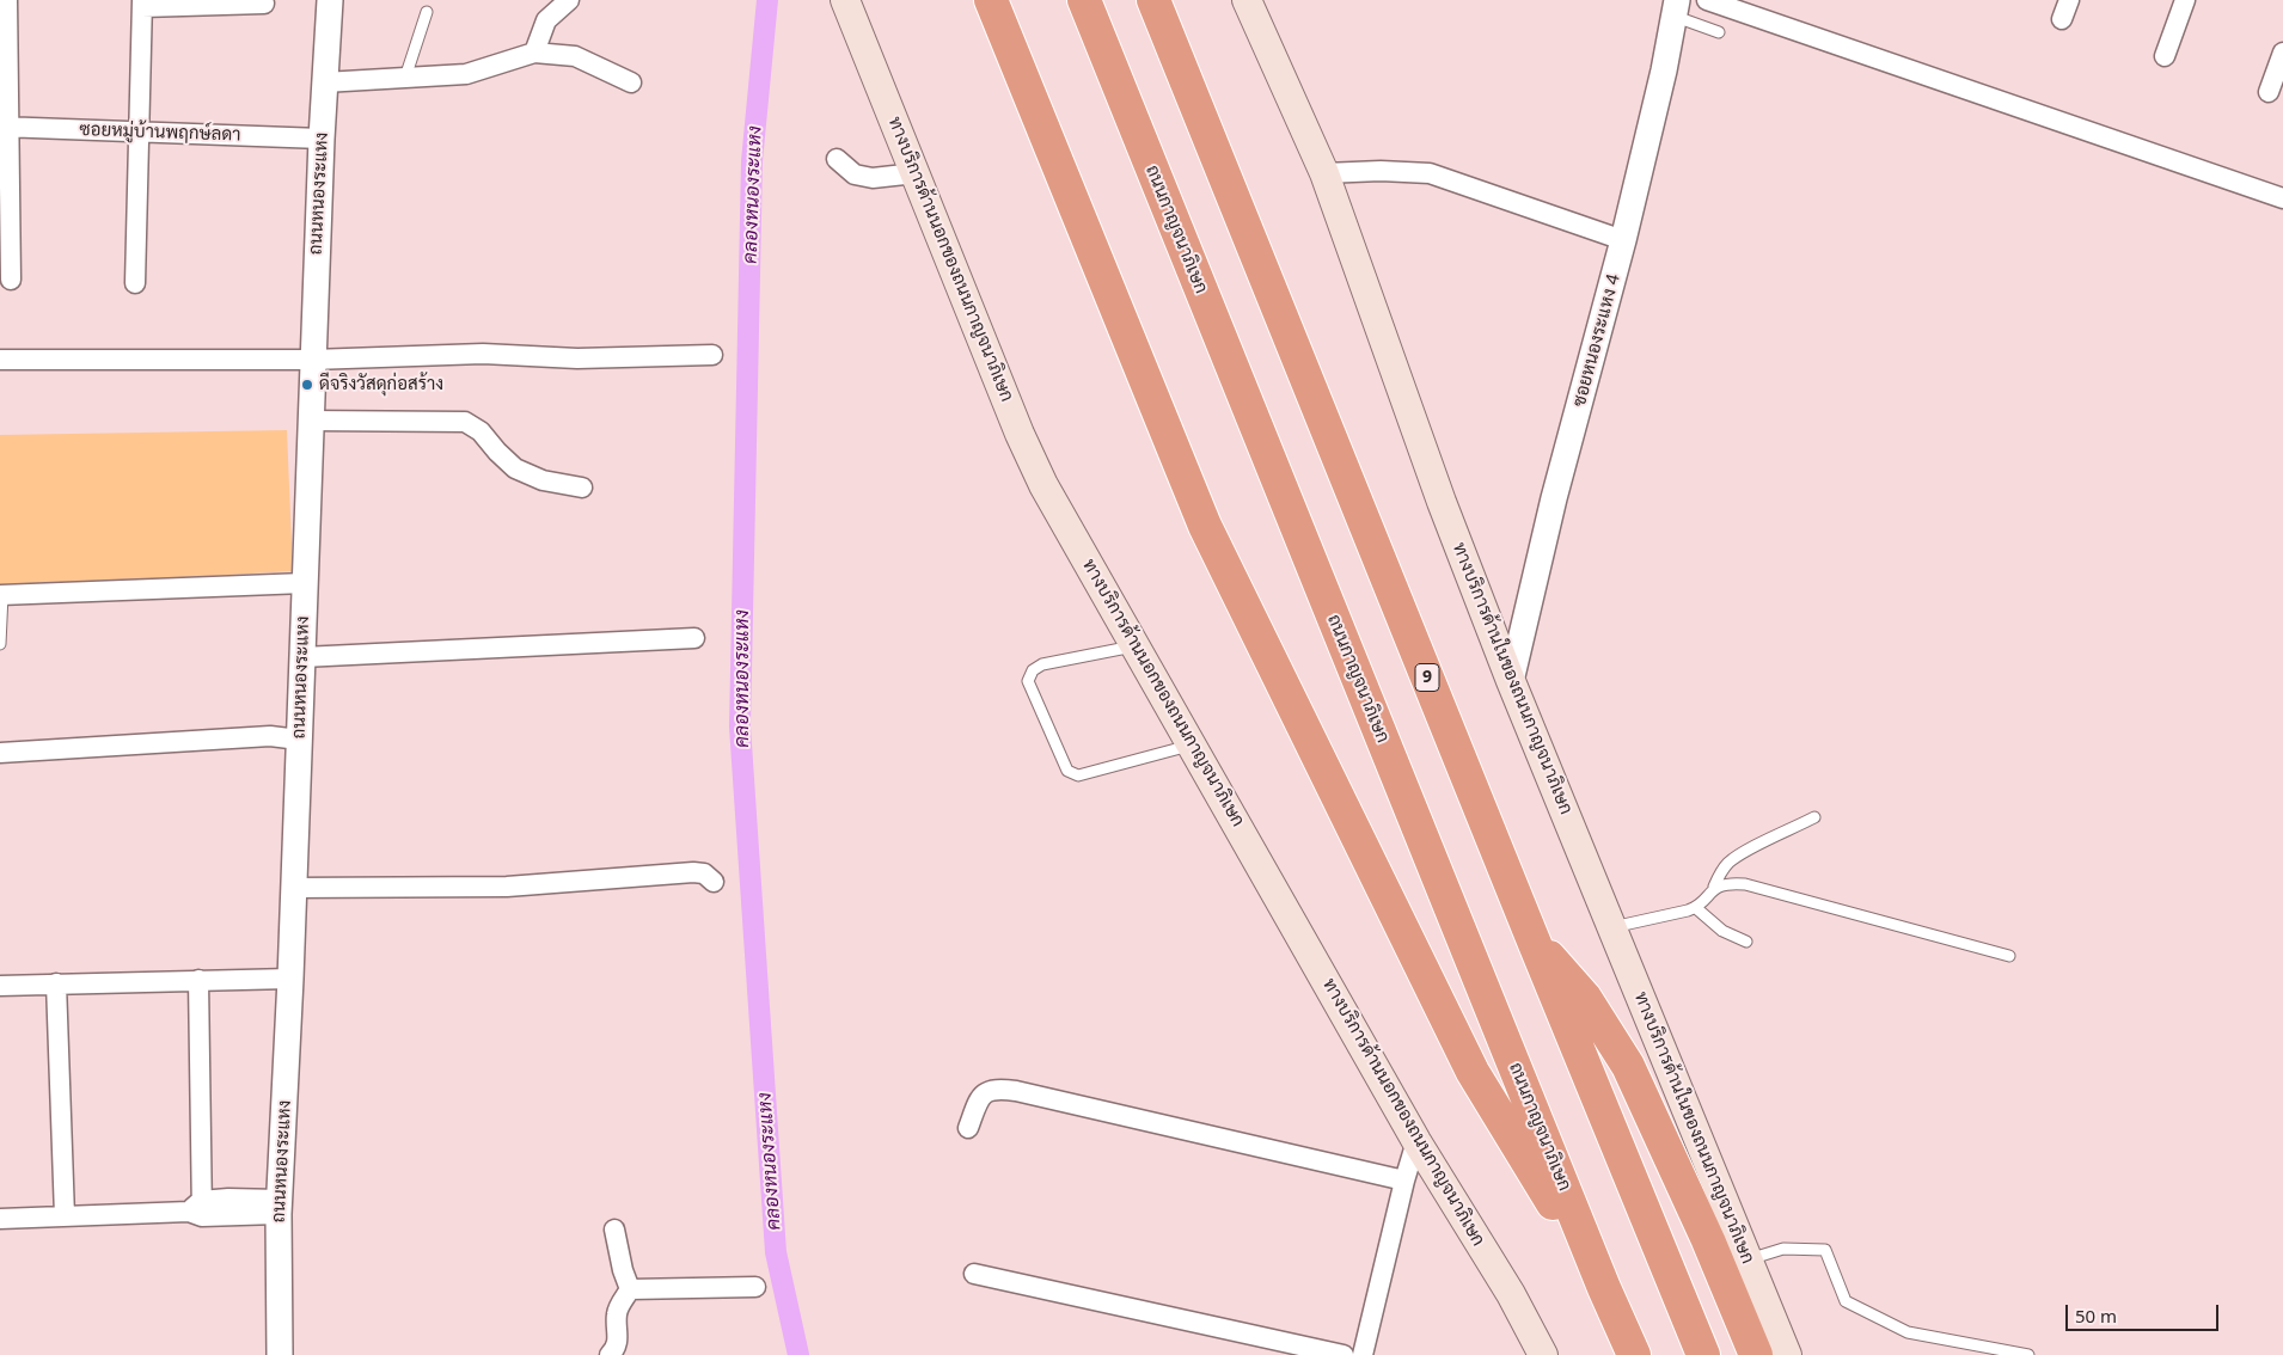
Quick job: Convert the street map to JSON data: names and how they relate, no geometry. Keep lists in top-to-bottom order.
{
  "streets": {
    "highway": ["ถนนกาญจนาภิเษก", "9"],
    "main road": ["ทางบริการด้านนอกของถนนกาญจนาภิเษก", "ทางบริการด้านในของถนนกาญจนาภิเษก"],
    "street": ["ซอยหมู่บ้านพฤกษ์ลดา", "ถนนหนองระแหง", "ซอยหนองระแหง 4"]
  },
  "crossings": [
    ["ซอยหมู่บ้านพฤกษ์ลดา", "ถนนหนองระแหง"],
    ["ซอยหนองระแหง 4", "ทางบริการด้านในของถนนกาญจนาภิเษก"]
  ],
  "water": ["คลองหนองระแหง"],
  "places": ["ดีจริงวัสดุก่อสร้าง"],
  "scale_bar": "50 m"
}
